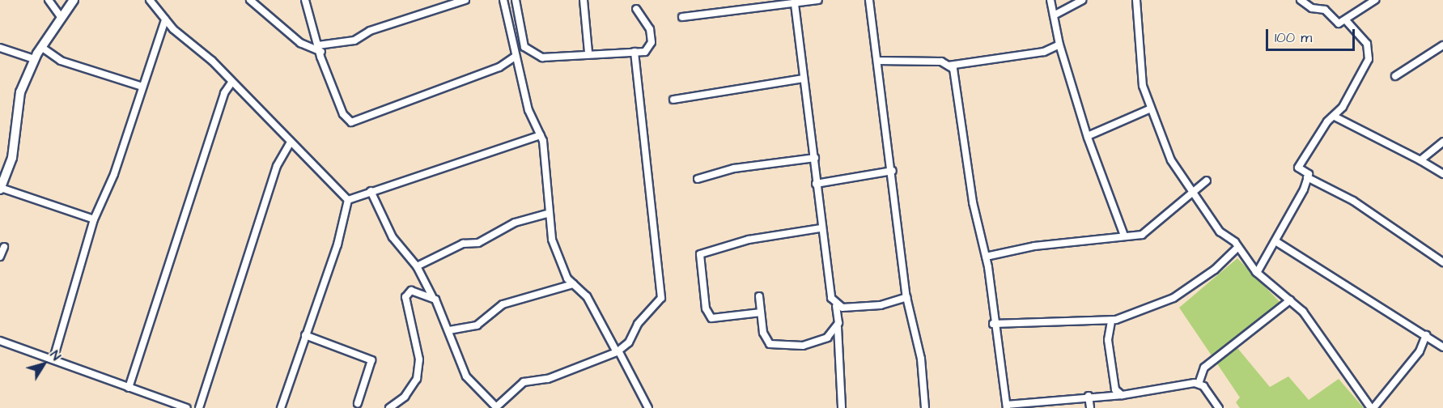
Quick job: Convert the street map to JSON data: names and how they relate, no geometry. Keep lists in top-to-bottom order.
{
  "scale_bar": "100 m",
  "north": "top right"
}
